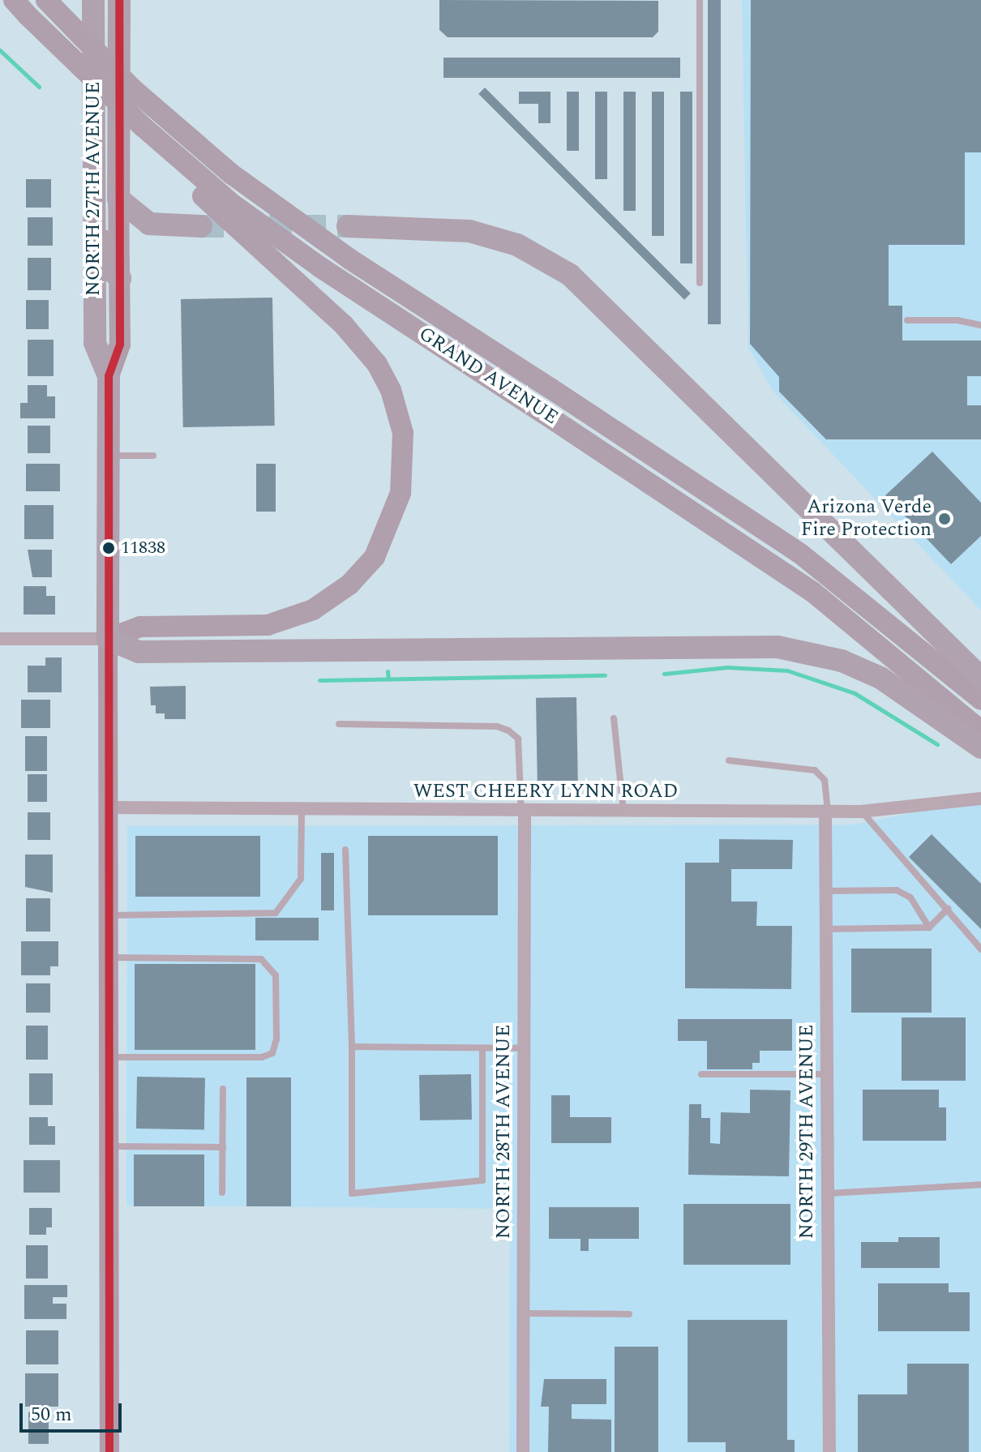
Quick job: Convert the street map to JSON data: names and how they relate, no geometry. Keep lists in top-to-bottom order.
{
  "streets": {
    "highway": ["NORTH 27TH AVENUE"],
    "main road": ["GRAND AVENUE"],
    "street": ["WEST CHEERY LYNN ROAD", "NORTH 28TH AVENUE", "NORTH 29TH AVENUE"]
  },
  "crossings": [
    ["NORTH 27TH AVENUE", "WEST CHEERY LYNN ROAD"],
    ["WEST CHEERY LYNN ROAD", "NORTH 28TH AVENUE"],
    ["WEST CHEERY LYNN ROAD", "NORTH 29TH AVENUE"]
  ],
  "places": ["Arizona Verde Fire Protection", "11838"],
  "scale_bar": "50 m"
}
